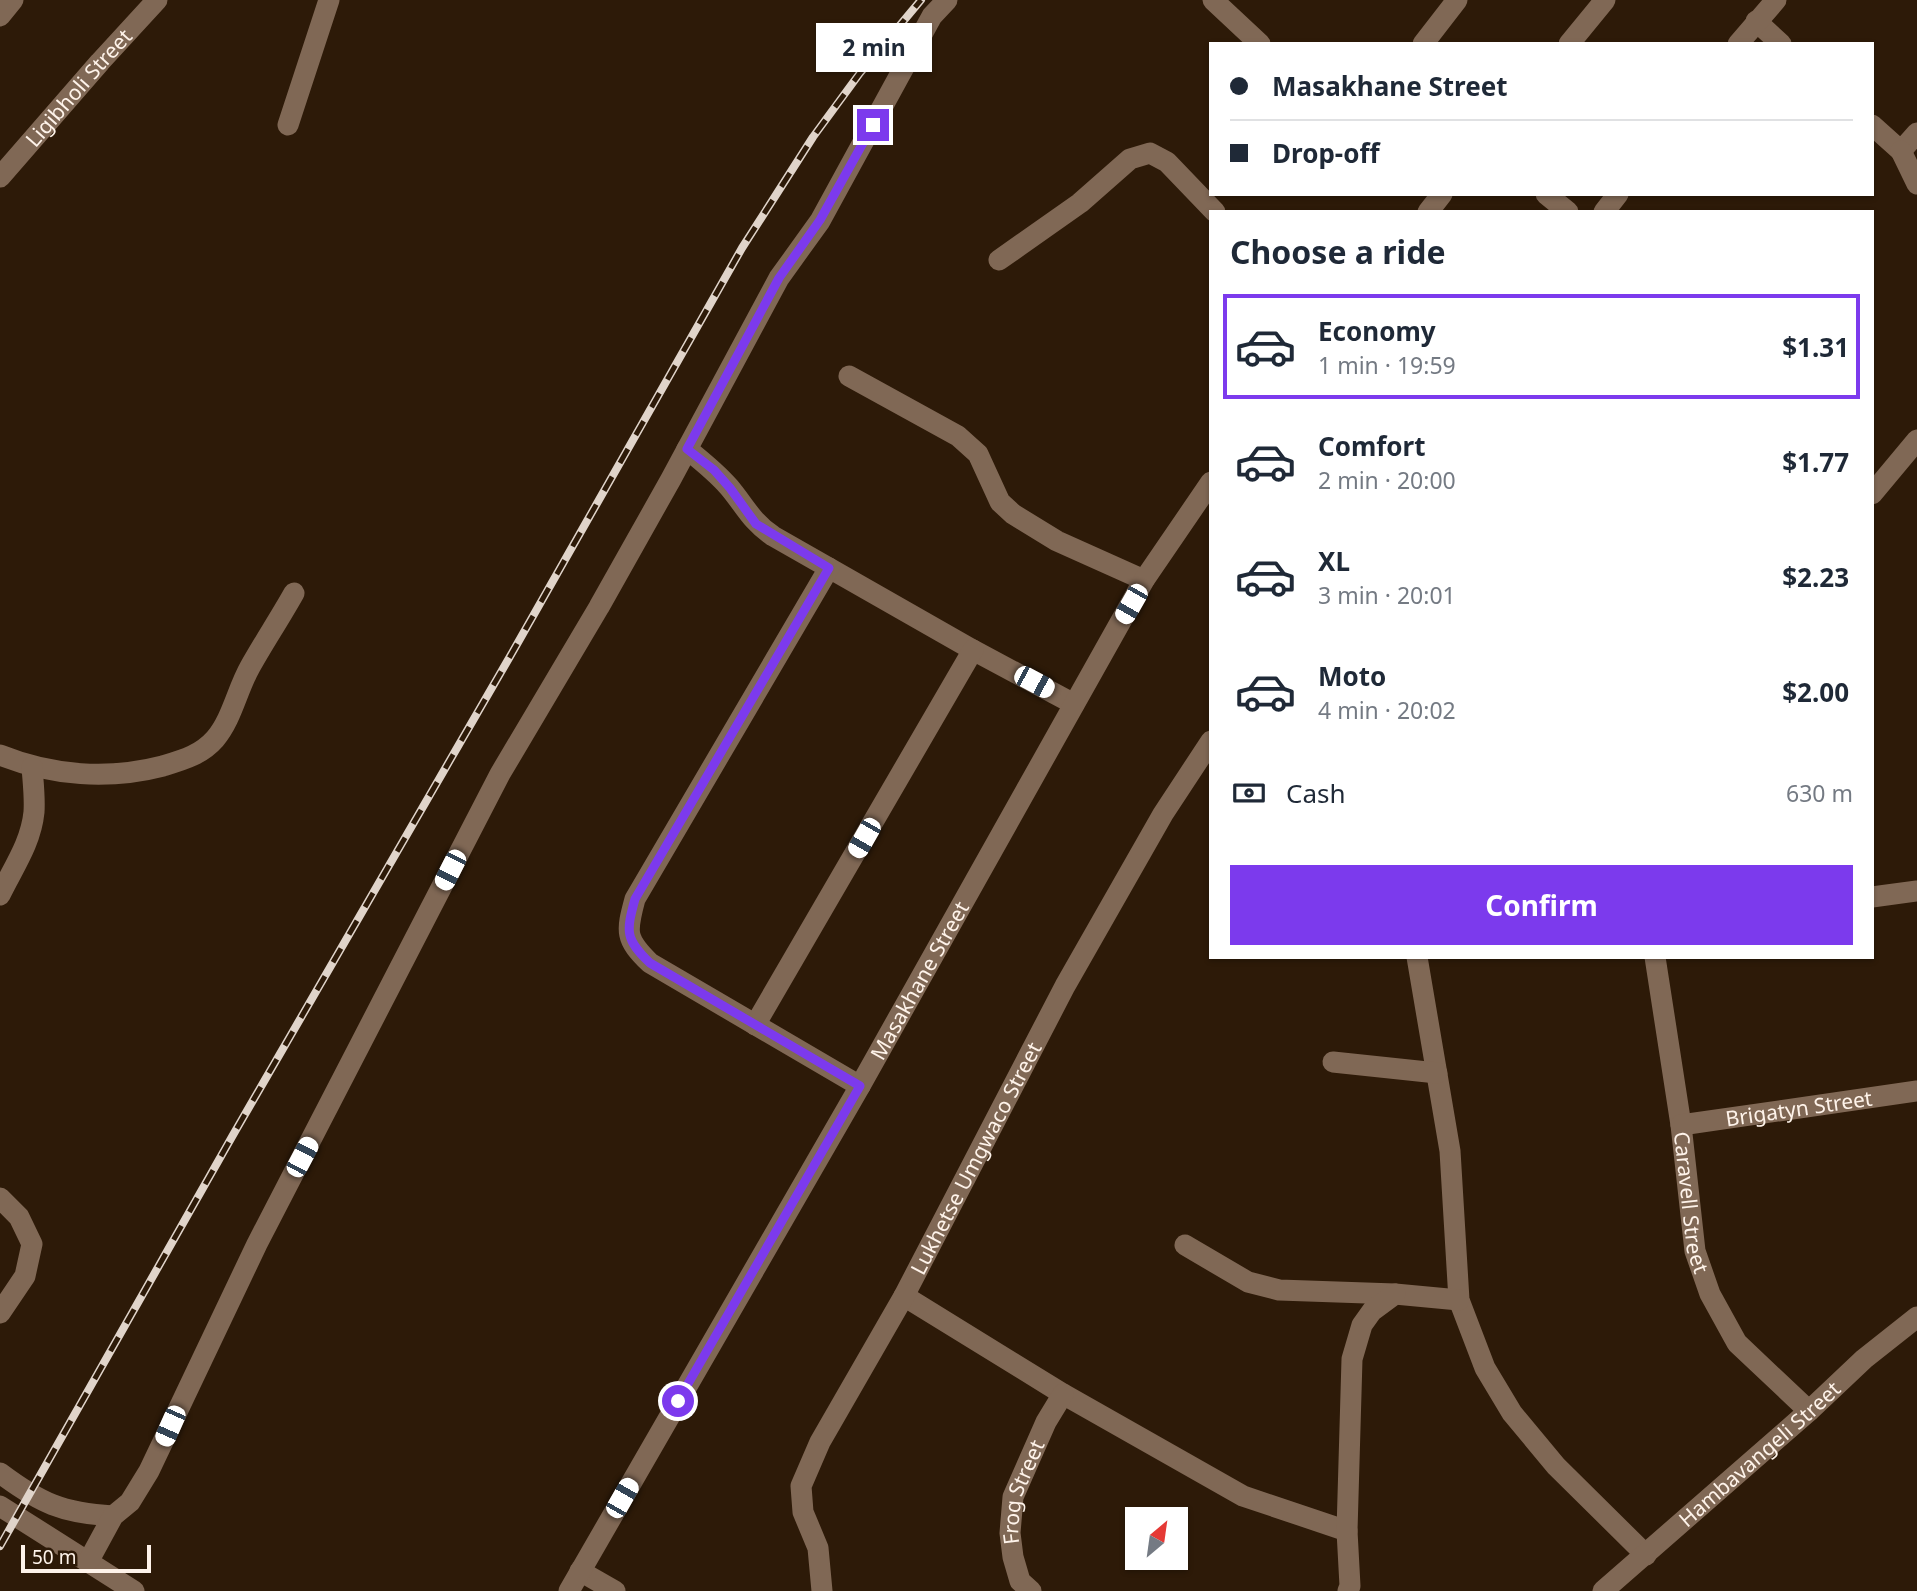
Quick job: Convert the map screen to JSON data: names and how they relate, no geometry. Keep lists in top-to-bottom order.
{
  "streets": {
    "street": [
      "Ligibholi Street",
      "Masakhane Street",
      "Brigatyn Street",
      "Lukhetse Umgwaco Street",
      "Caravell Street",
      "Hambavangeli Street",
      "Frog Street"
    ]
  },
  "crossings": [
    ["Brigatyn Street", "Caravell Street"],
    ["Caravell Street", "Hambavangeli Street"]
  ],
  "scale_bar": "50 m",
  "north": "top right",
  "page": {
    "bubble": "2 min",
    "banner": ["Masakhane Street", "Drop-off"],
    "heading": "Choose a ride",
    "list": [
      {
        "name": "Economy",
        "note": "1 min · 19:59",
        "value": "$1.31"
      },
      {
        "name": "Comfort",
        "note": "2 min · 20:00",
        "value": "$1.77"
      },
      {
        "name": "XL",
        "note": "3 min · 20:01",
        "value": "$2.23"
      },
      {
        "name": "Moto",
        "note": "4 min · 20:02",
        "value": "$2.00"
      }
    ],
    "pay": ["Cash", "630 m"],
    "buttons": "Confirm",
    "scale": "50 m"
  }
}
